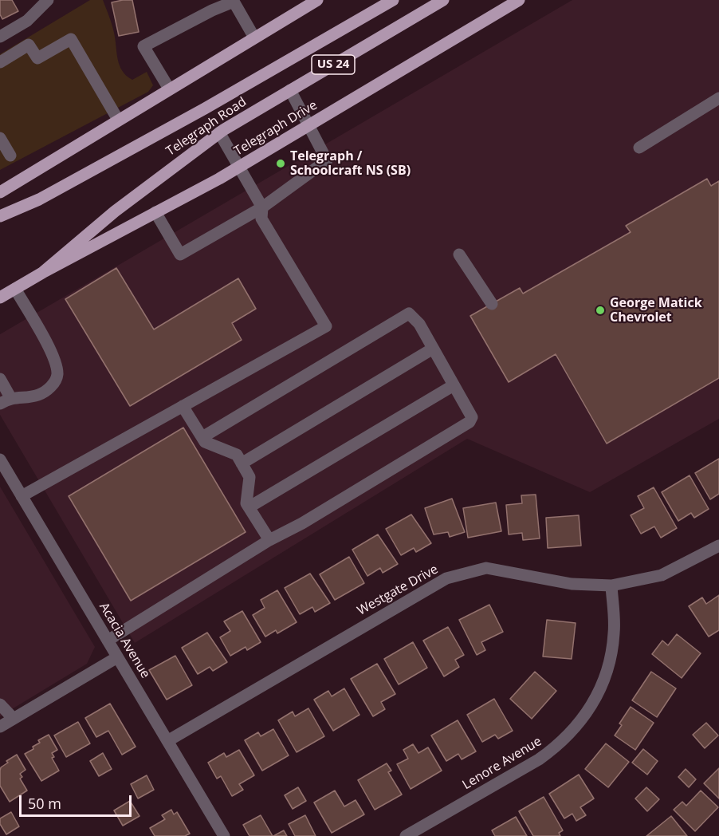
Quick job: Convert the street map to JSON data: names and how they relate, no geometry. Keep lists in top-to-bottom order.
{
  "streets": {
    "main road": ["US 24", "Telegraph Road", "Telegraph Drive"],
    "street": ["Westgate Drive", "Acacia Avenue", "Lenore Avenue"]
  },
  "crossings": [
    ["Telegraph Road", "Telegraph Drive"],
    ["Westgate Drive", "Acacia Avenue"],
    ["Westgate Drive", "Lenore Avenue"]
  ],
  "places": ["Telegraph / Schoolcraft NS (SB)", "George Matick Chevrolet"],
  "scale_bar": "50 m"
}
